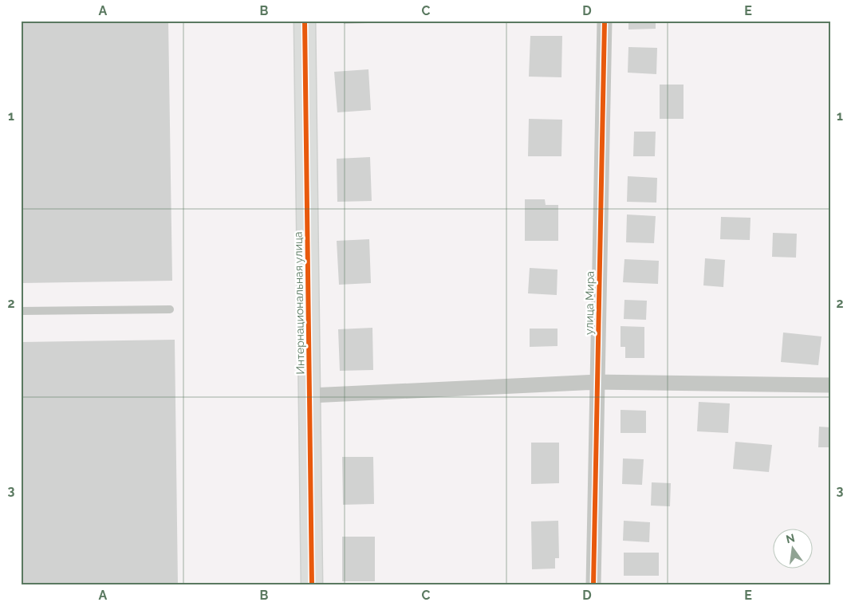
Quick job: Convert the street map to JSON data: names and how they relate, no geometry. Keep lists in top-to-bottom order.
{
  "streets": {
    "street": ["Интернациональная улица", "улица Мира"]
  },
  "north": "top",
  "grid": {
    "columns": [
      "A",
      "B",
      "C",
      "D",
      "E"
    ],
    "rows": ["1", "2", "3"]
  }
}
